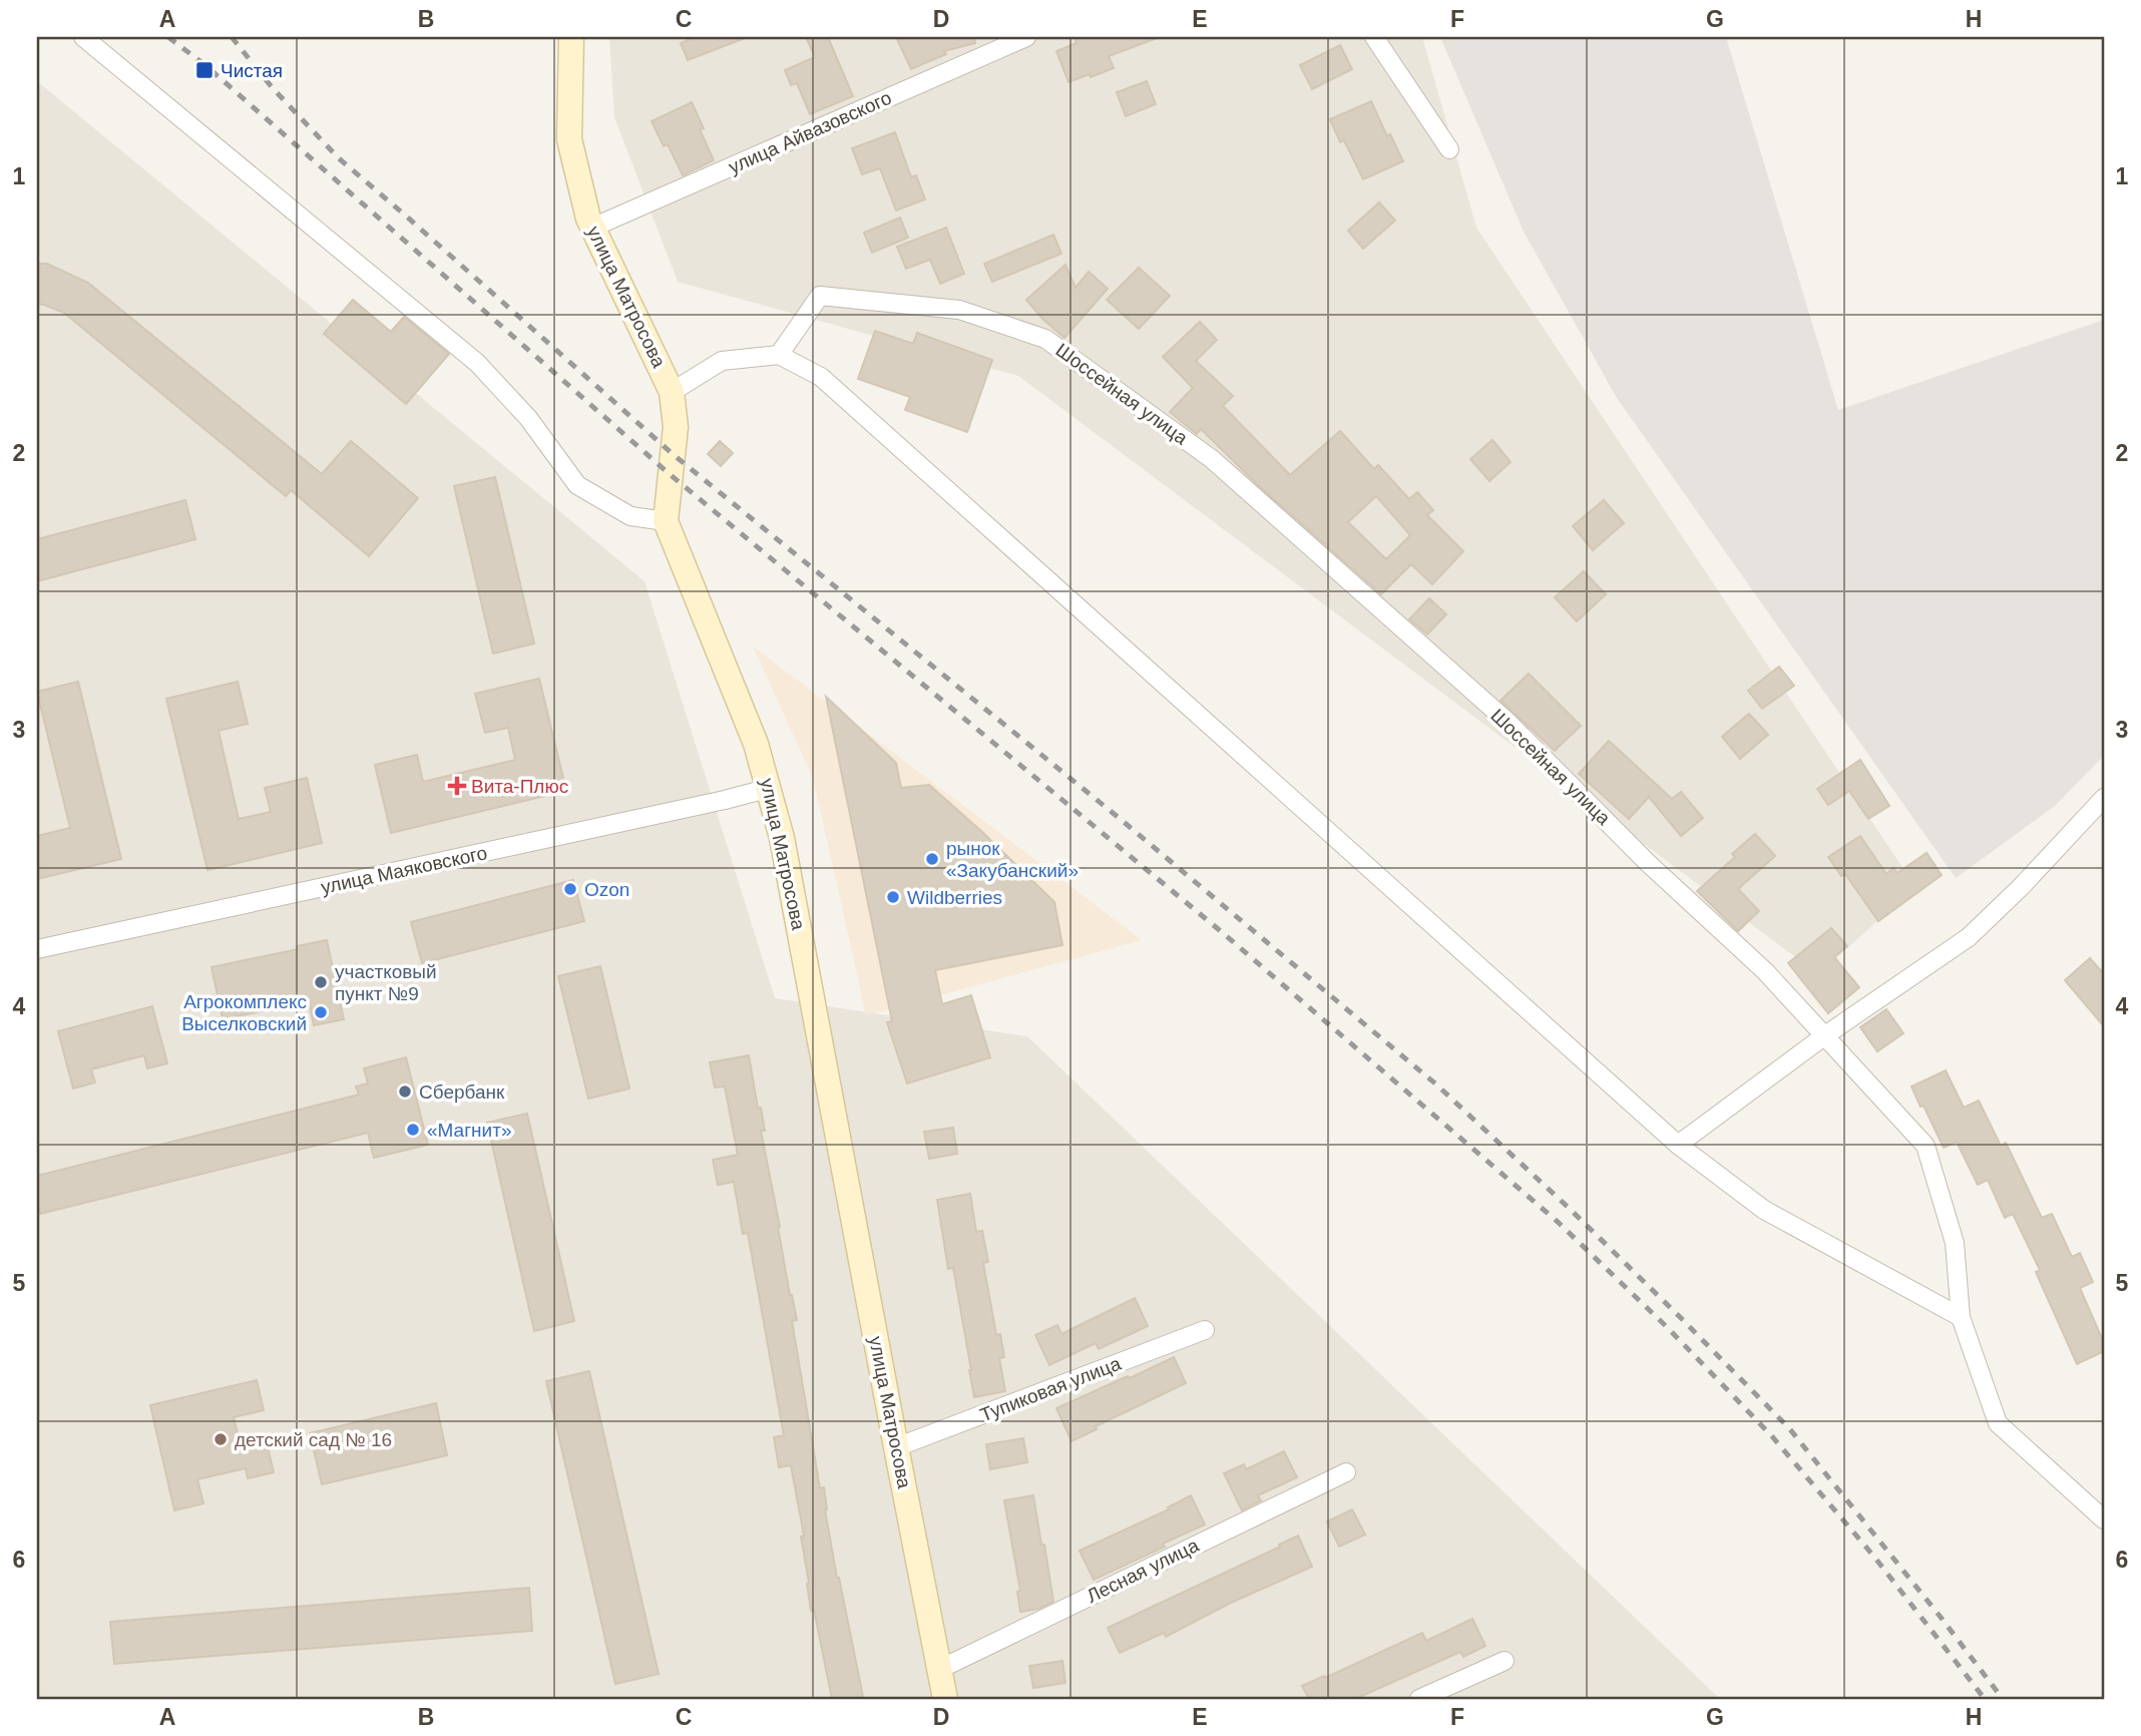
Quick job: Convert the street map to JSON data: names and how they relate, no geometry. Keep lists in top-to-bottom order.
{
  "streets": {
    "main road": ["улица Матросова"],
    "street": [
      "улица Айвазовского",
      "Шоссейная улица",
      "улица Маяковского",
      "Тупиковая улица",
      "Лесная улица"
    ]
  },
  "crossings": [
    ["улица Айвазовского", "улица Матросова"],
    ["улица Матросова", "улица Маяковского"],
    ["улица Матросова", "Тупиковая улица"],
    ["улица Матросова", "Лесная улица"]
  ],
  "places": {
    "transit": ["Чистая"],
    "health": ["Вита-Плюс"],
    "other": [
      "рынок «Закубанский»",
      "Ozon",
      "Wildberries",
      "участковый пункт №9",
      "Агрокомплекс Выселковский",
      "Сбербанк",
      "«Магнит»",
      "детский сад № 16"
    ]
  },
  "grid": {
    "columns": [
      "A",
      "B",
      "C",
      "D",
      "E",
      "F",
      "G",
      "H"
    ],
    "rows": [
      "1",
      "2",
      "3",
      "4",
      "5",
      "6"
    ]
  }
}
